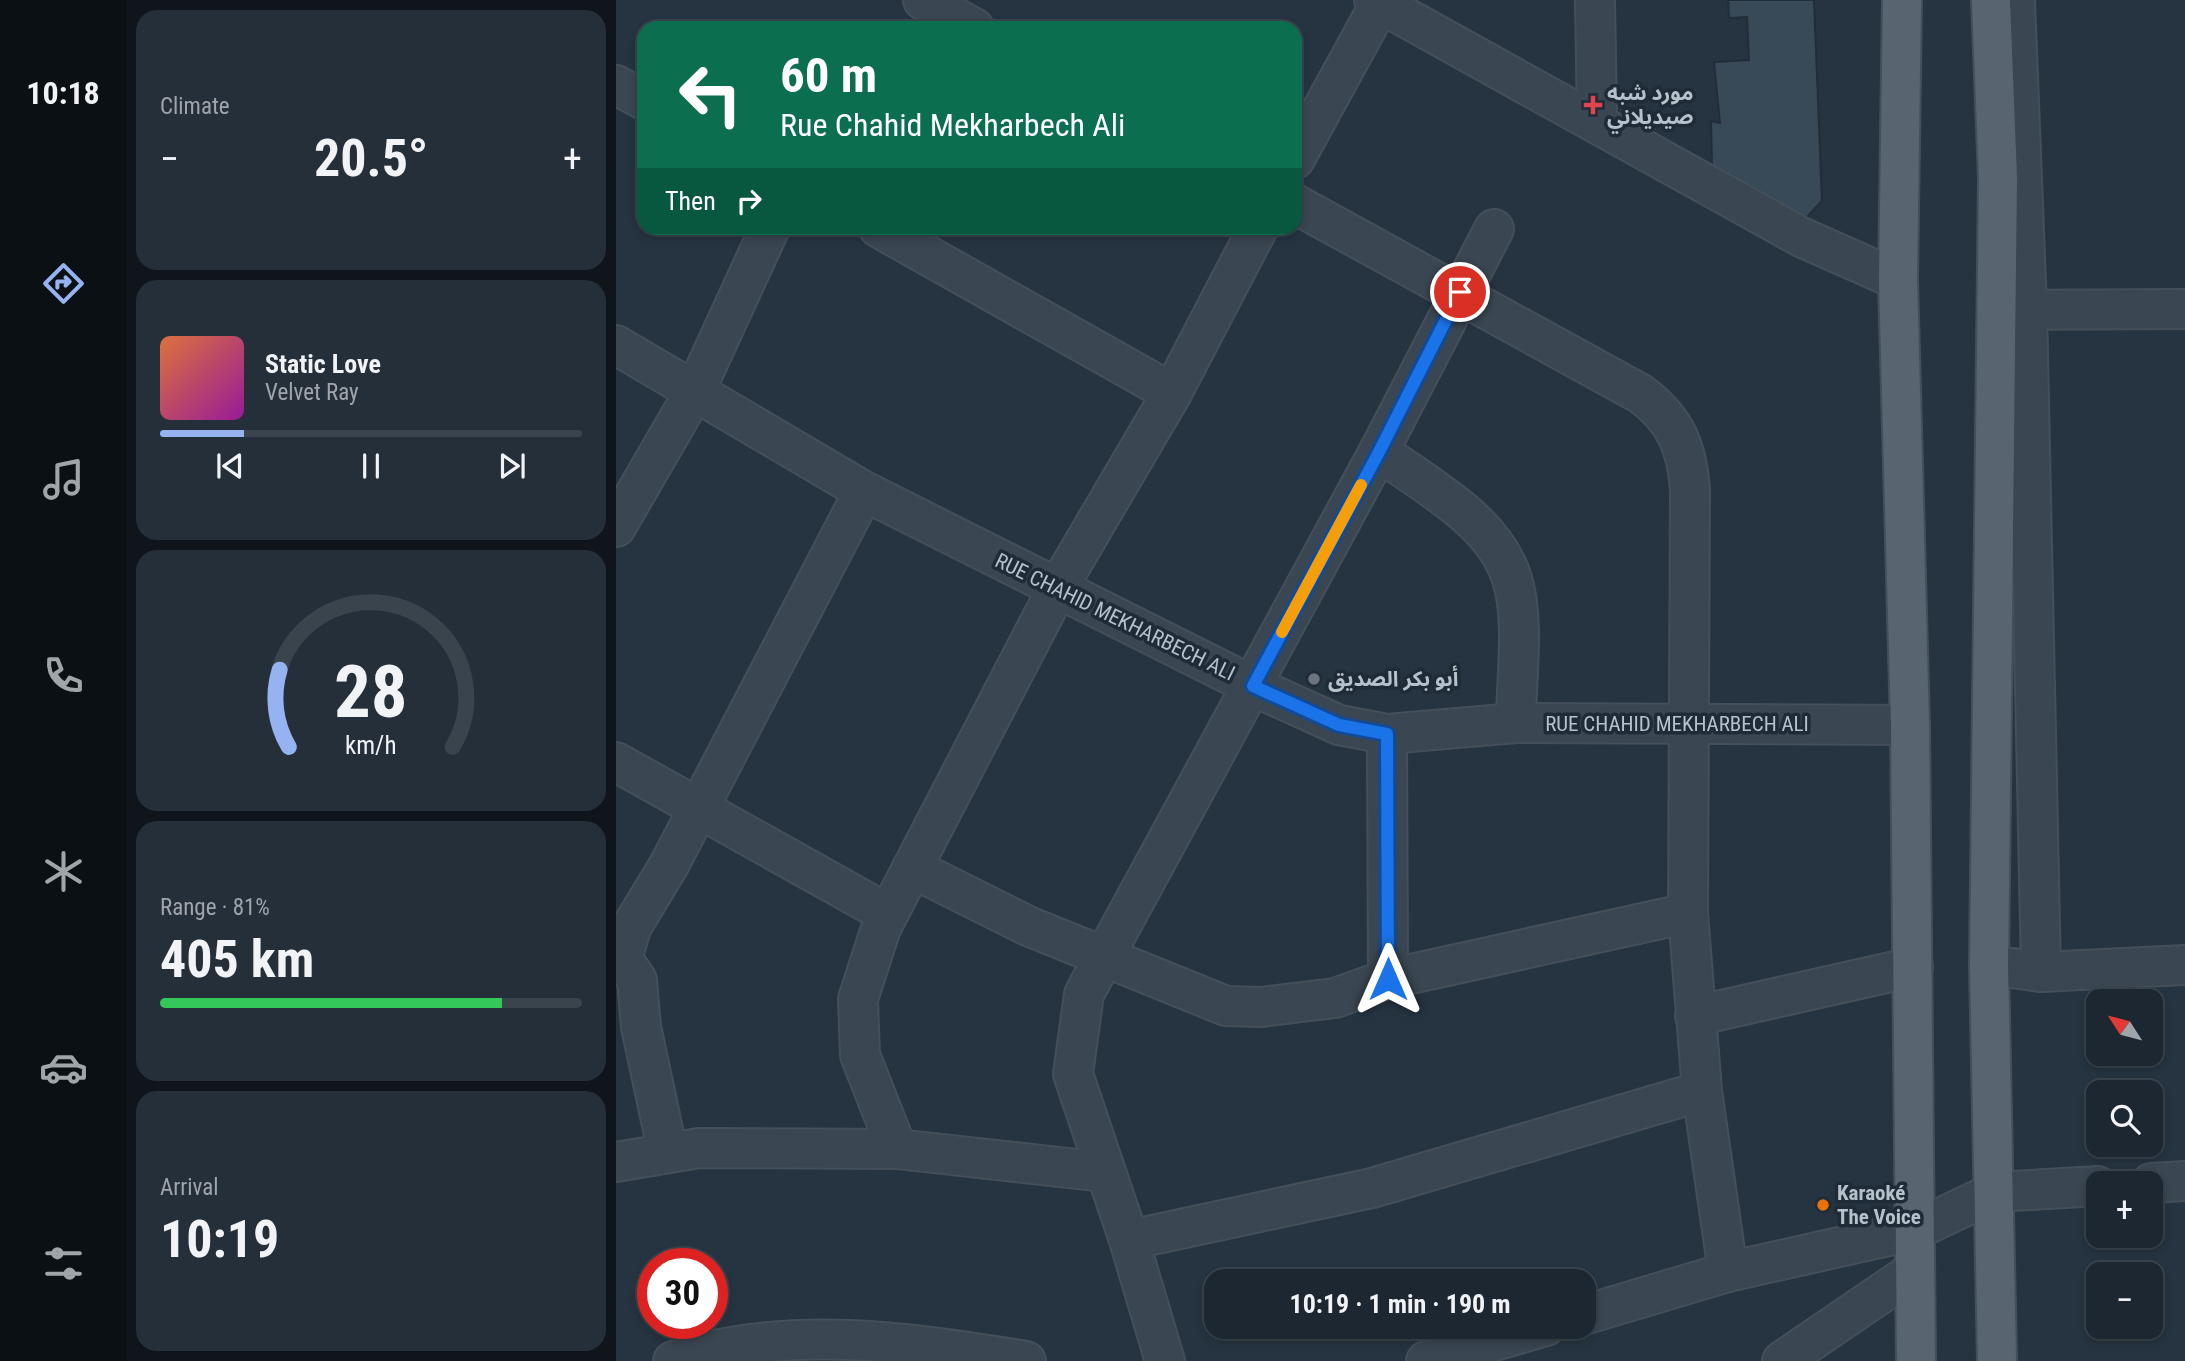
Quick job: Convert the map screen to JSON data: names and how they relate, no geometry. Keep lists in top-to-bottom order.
{
  "streets": {
    "street": ["RUE CHAHID MEKHARBECH ALI"]
  },
  "places": {
    "health": ["مورد شبه صيديلاني"],
    "other": ["أبو بكر الصديق", "Karaoké The Voice"]
  },
  "north": "top left",
  "page": {
    "tabs": "10:18",
    "tile": [
      "Climate",
      ["Range · 81%", "405 km"],
      ["Arrival", "10:19"]
    ],
    "turn": ["60 m", "Rue Chahid Mekharbech Ali"],
    "heat": ["−", "20.5°", "+"],
    "then": "Then",
    "song": ["Static Love", "Velvet Ray"],
    "map_buttons": ["+", "−"],
    "limit": "30",
    "trip": "10:19 · 1 min · 190 m",
    "gauge": ["28", "km/h"]
  }
}
